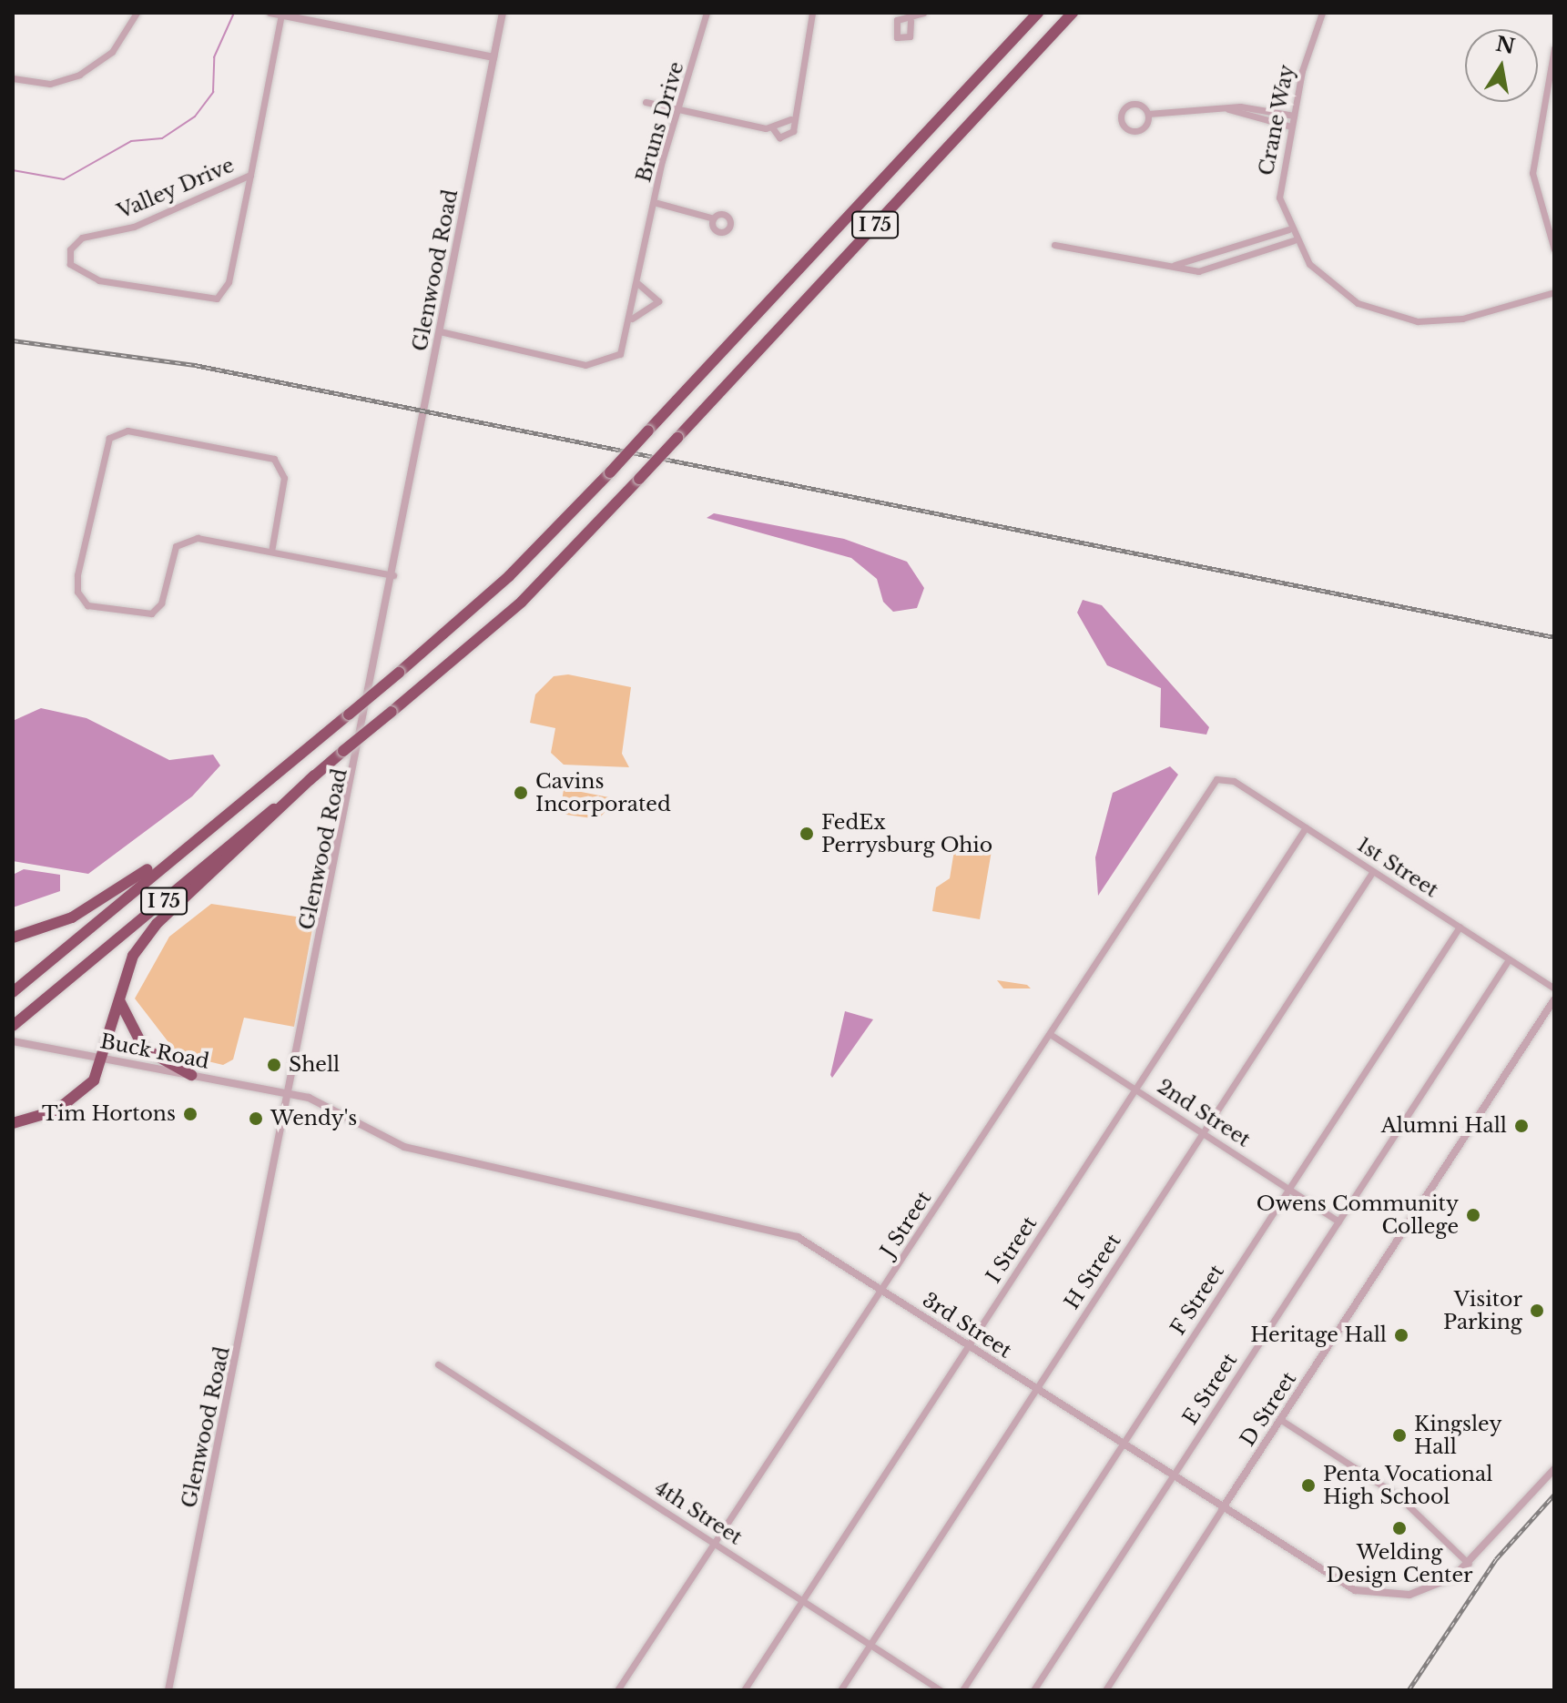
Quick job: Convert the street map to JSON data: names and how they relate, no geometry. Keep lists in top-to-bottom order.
{
  "streets": {
    "highway": ["I 75"],
    "street": [
      "Crane Way",
      "Bruns Drive",
      "Valley Drive",
      "Glenwood Road",
      "1st Street",
      "Buck Road",
      "2nd Street",
      "J Street",
      "I Street",
      "H Street",
      "F Street",
      "3rd Street",
      "E Street",
      "D Street",
      "4th Street"
    ]
  },
  "crossings": [
    ["Bruns Drive", "Glenwood Road"],
    ["Glenwood Road", "Buck Road"],
    ["Glenwood Road", "3rd Street"],
    ["1st Street", "J Street"],
    ["1st Street", "I Street"],
    ["1st Street", "H Street"],
    ["1st Street", "F Street"],
    ["1st Street", "E Street"],
    ["Buck Road", "3rd Street"],
    ["2nd Street", "J Street"],
    ["2nd Street", "I Street"],
    ["2nd Street", "H Street"],
    ["2nd Street", "F Street"],
    ["2nd Street", "E Street"],
    ["J Street", "3rd Street"],
    ["J Street", "4th Street"],
    ["I Street", "3rd Street"],
    ["I Street", "4th Street"],
    ["H Street", "3rd Street"],
    ["H Street", "4th Street"],
    ["F Street", "3rd Street"],
    ["3rd Street", "E Street"],
    ["3rd Street", "D Street"]
  ],
  "places": [
    "Cavins Incorporated",
    "FedEx Perrysburg Ohio",
    "Shell",
    "Tim Hortons",
    "Wendy's",
    "Alumni Hall",
    "Owens Community College",
    "Visitor Parking",
    "Heritage Hall",
    "Kingsley Hall",
    "Penta Vocational High School",
    "Welding Design Center"
  ],
  "north": "top"
}
